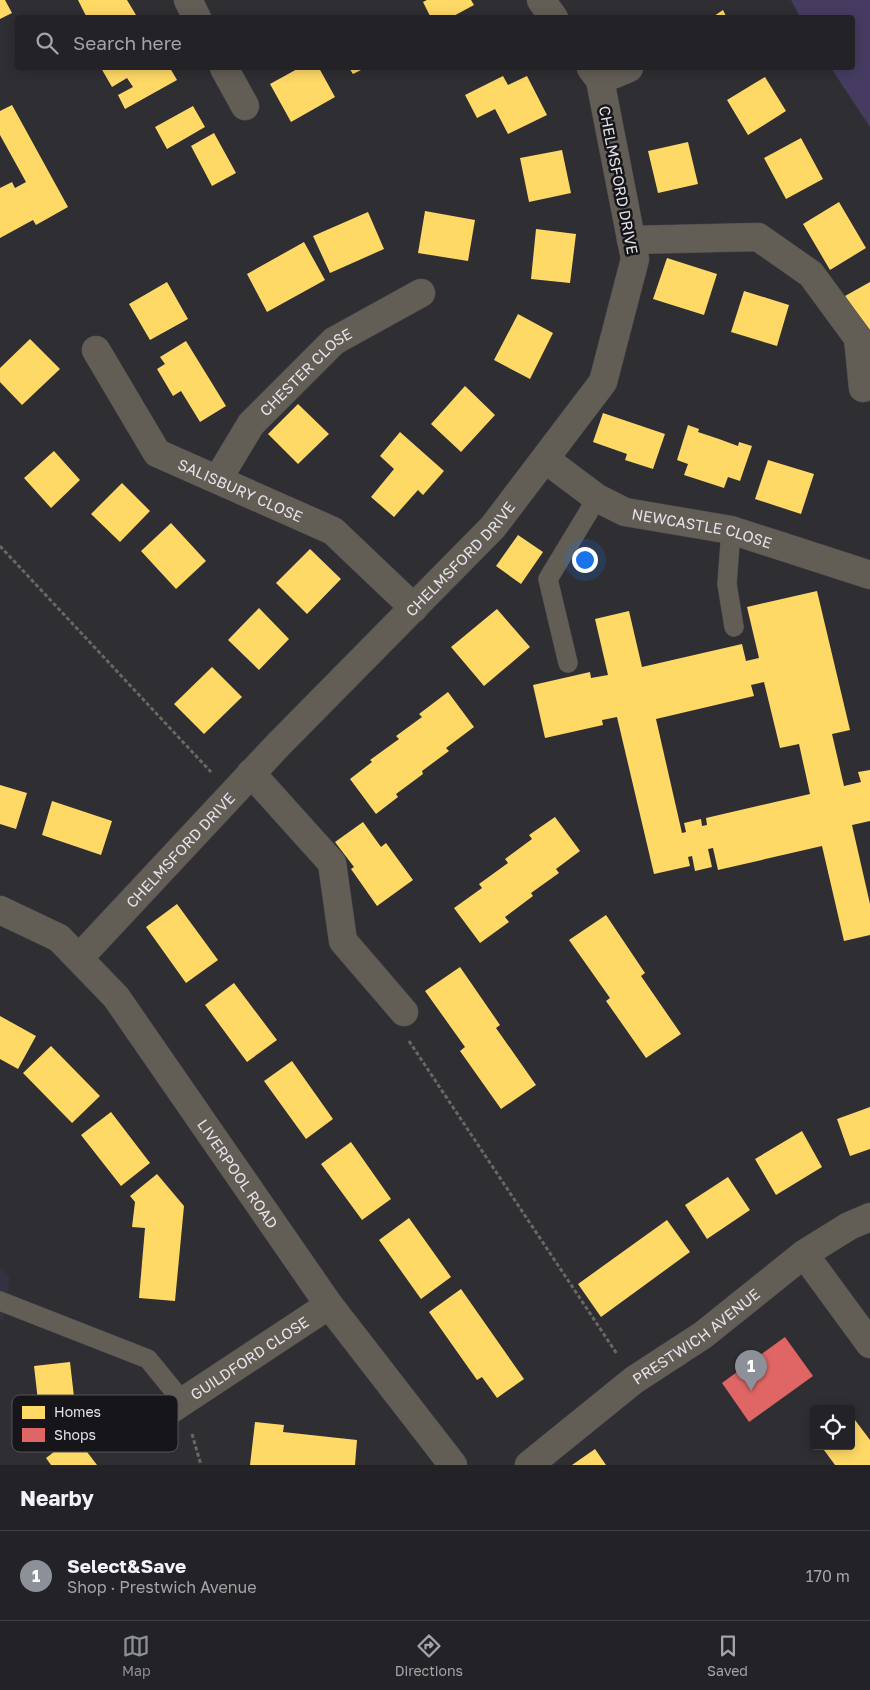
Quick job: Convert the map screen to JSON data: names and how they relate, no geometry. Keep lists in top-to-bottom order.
{
  "streets": {
    "street": [
      "CHELMSFORD DRIVE",
      "CHESTER CLOSE",
      "SALISBURY CLOSE",
      "NEWCASTLE CLOSE",
      "LIVERPOOL ROAD",
      "PRESTWICH AVENUE",
      "GUILDFORD CLOSE"
    ]
  },
  "crossings": [
    ["CHELMSFORD DRIVE", "SALISBURY CLOSE"],
    ["CHELMSFORD DRIVE", "NEWCASTLE CLOSE"],
    ["CHELMSFORD DRIVE", "LIVERPOOL ROAD"],
    ["CHESTER CLOSE", "SALISBURY CLOSE"],
    ["LIVERPOOL ROAD", "GUILDFORD CLOSE"]
  ],
  "legend": ["Homes", "Shops"],
  "page": {
    "search": "Search here",
    "pins": "1",
    "heading": "Nearby",
    "list": [
      {
        "mark": "1",
        "name": "Select&Save",
        "note": "Shop · Prestwich Avenue",
        "value": "170 m"
      }
    ],
    "nav": ["Map", "Directions", "Saved"]
  }
}
